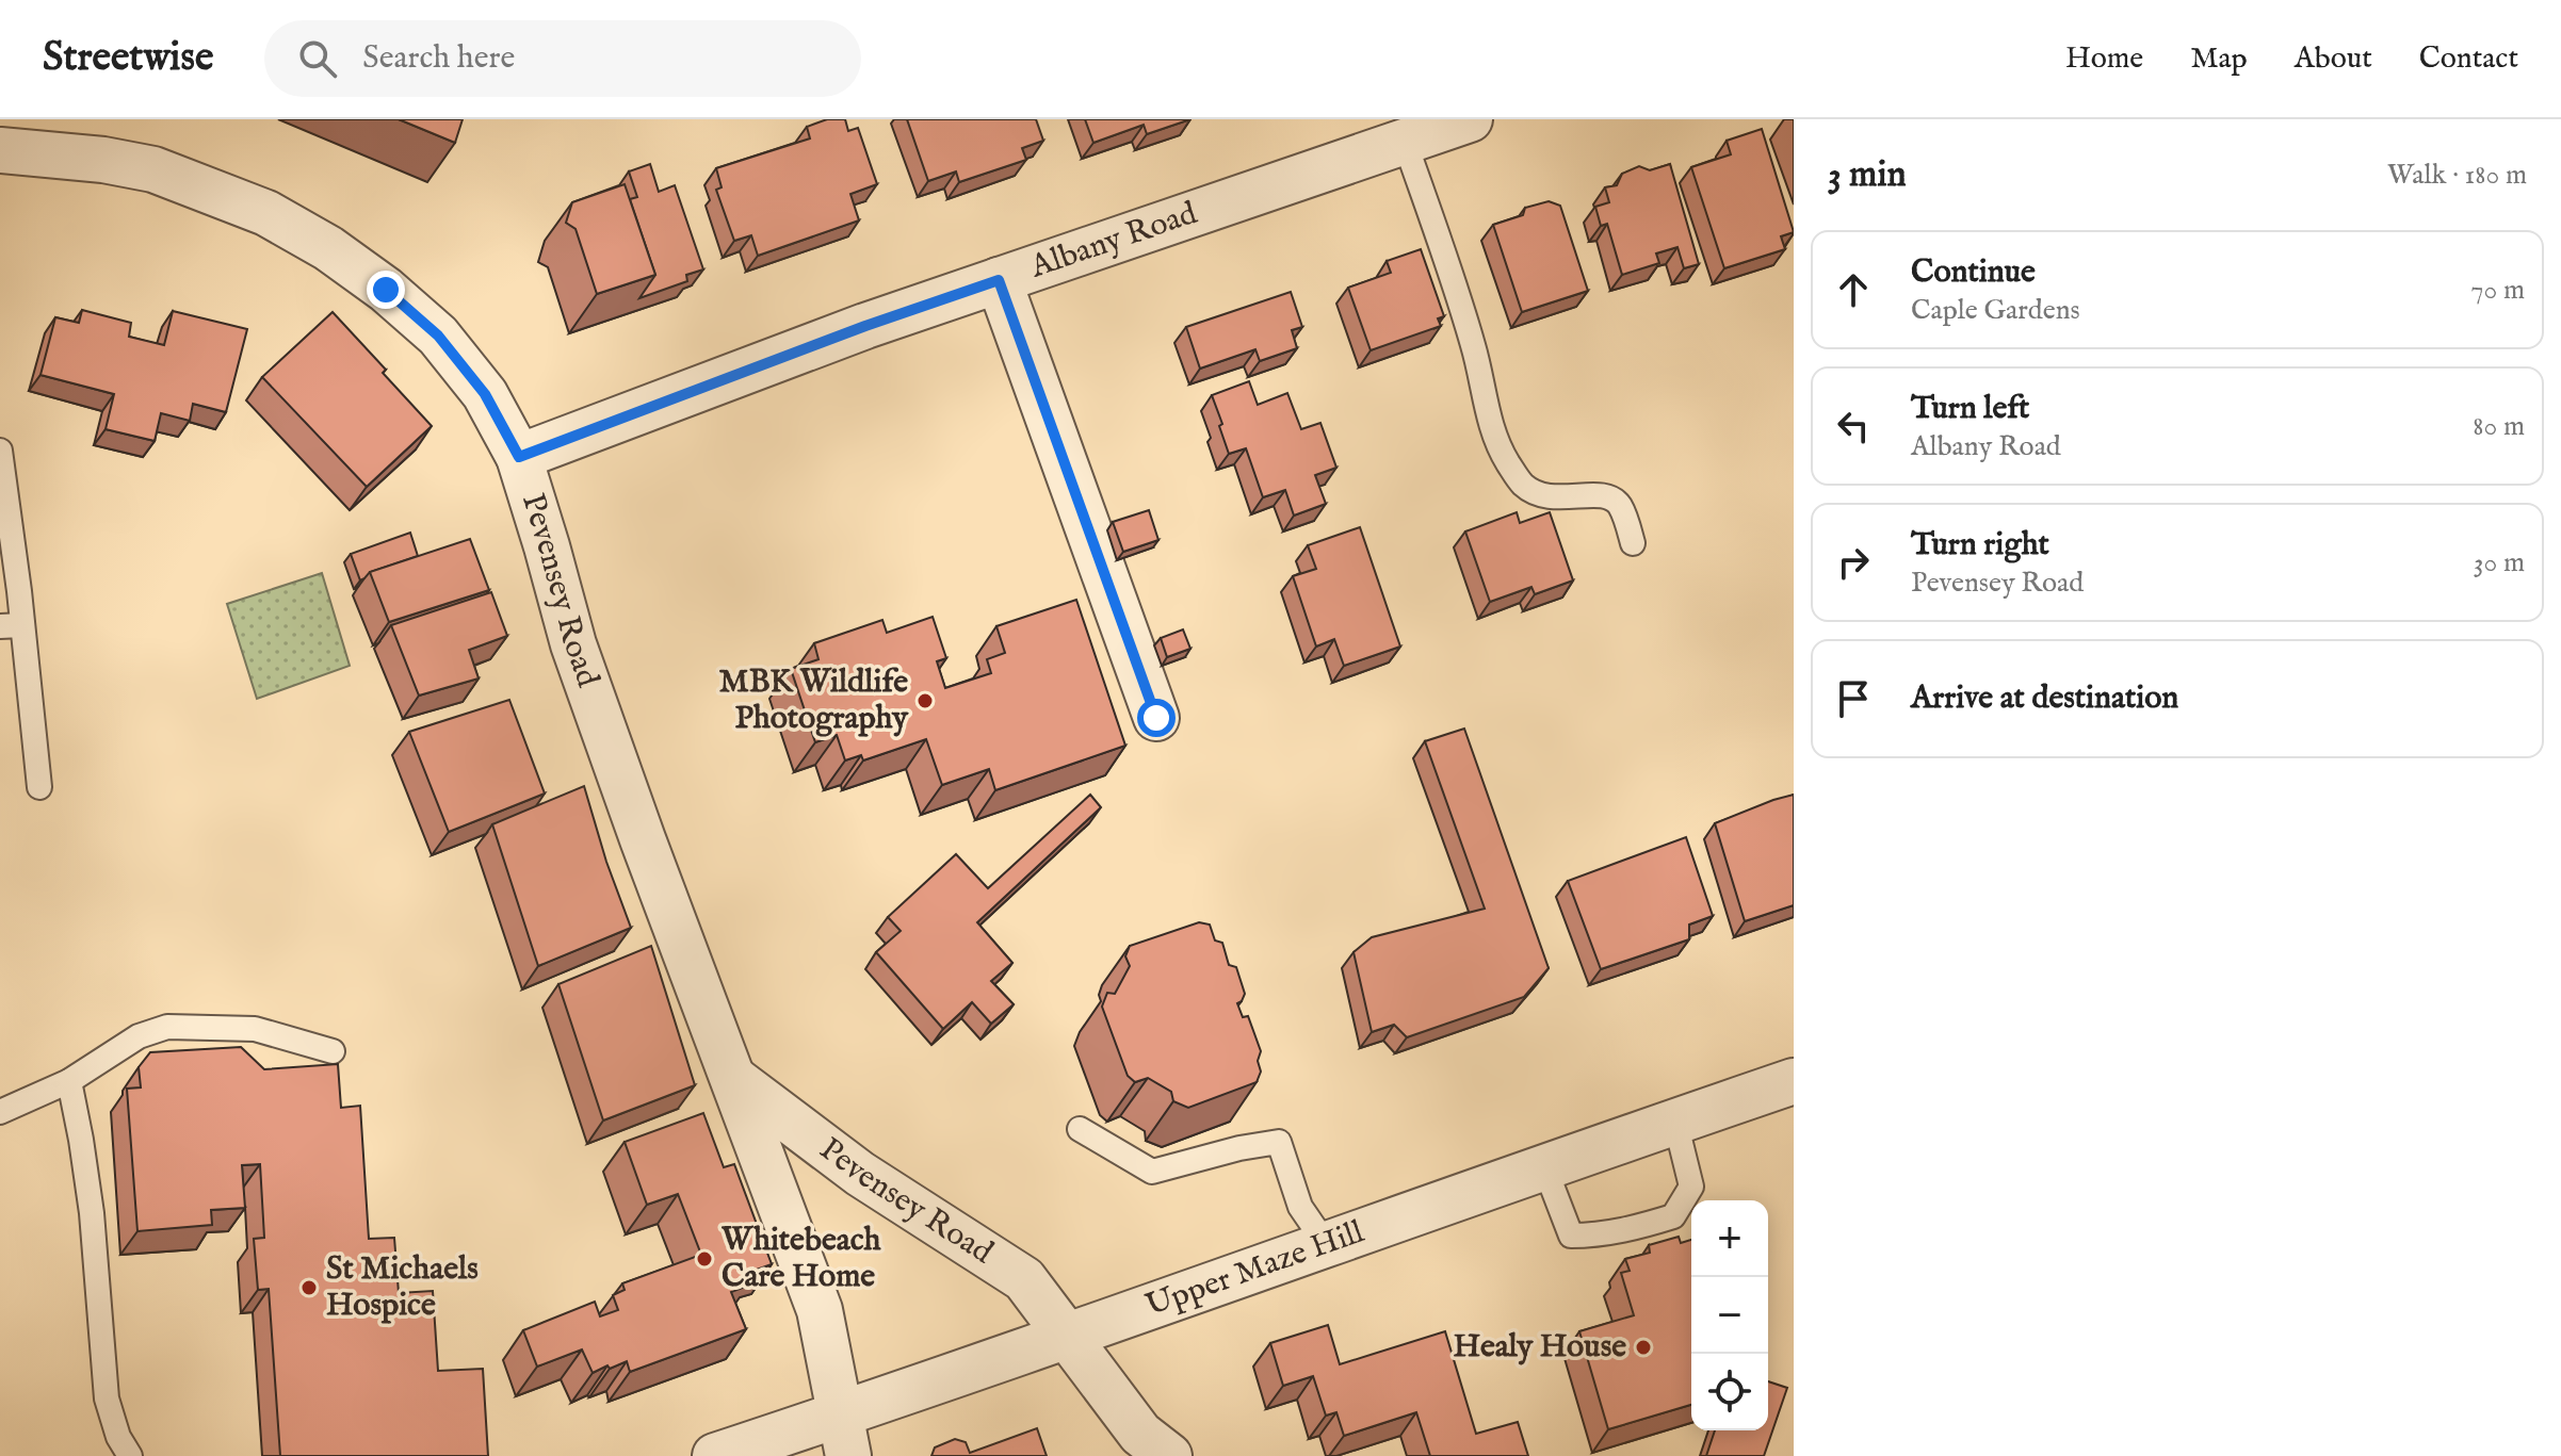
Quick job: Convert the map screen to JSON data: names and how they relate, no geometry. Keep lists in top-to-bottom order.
{
  "streets": {
    "street": ["Albany Road", "Pevensey Road", "Upper Maze Hill"]
  },
  "crossings": [
    ["Albany Road", "Pevensey Road"],
    ["Pevensey Road", "Upper Maze Hill"]
  ],
  "places": [
    "MBK Wildlife Photography",
    "Whitebeach Care Home",
    "St Michaels Hospice",
    "Healy House"
  ],
  "page": {
    "header": "Streetwise",
    "search": "Search here",
    "nav": [
      "Home",
      "Map",
      "About",
      "Contact"
    ],
    "heading": ["3 min", "Walk · 180 m"],
    "list": [
      ["Continue", "Caple Gardens", "70 m"],
      ["Turn left", "Albany Road", "80 m"],
      ["Turn right", "Pevensey Road", "30 m"],
      "Arrive at destination"
    ],
    "map_buttons": ["+", "−"]
  }
}
